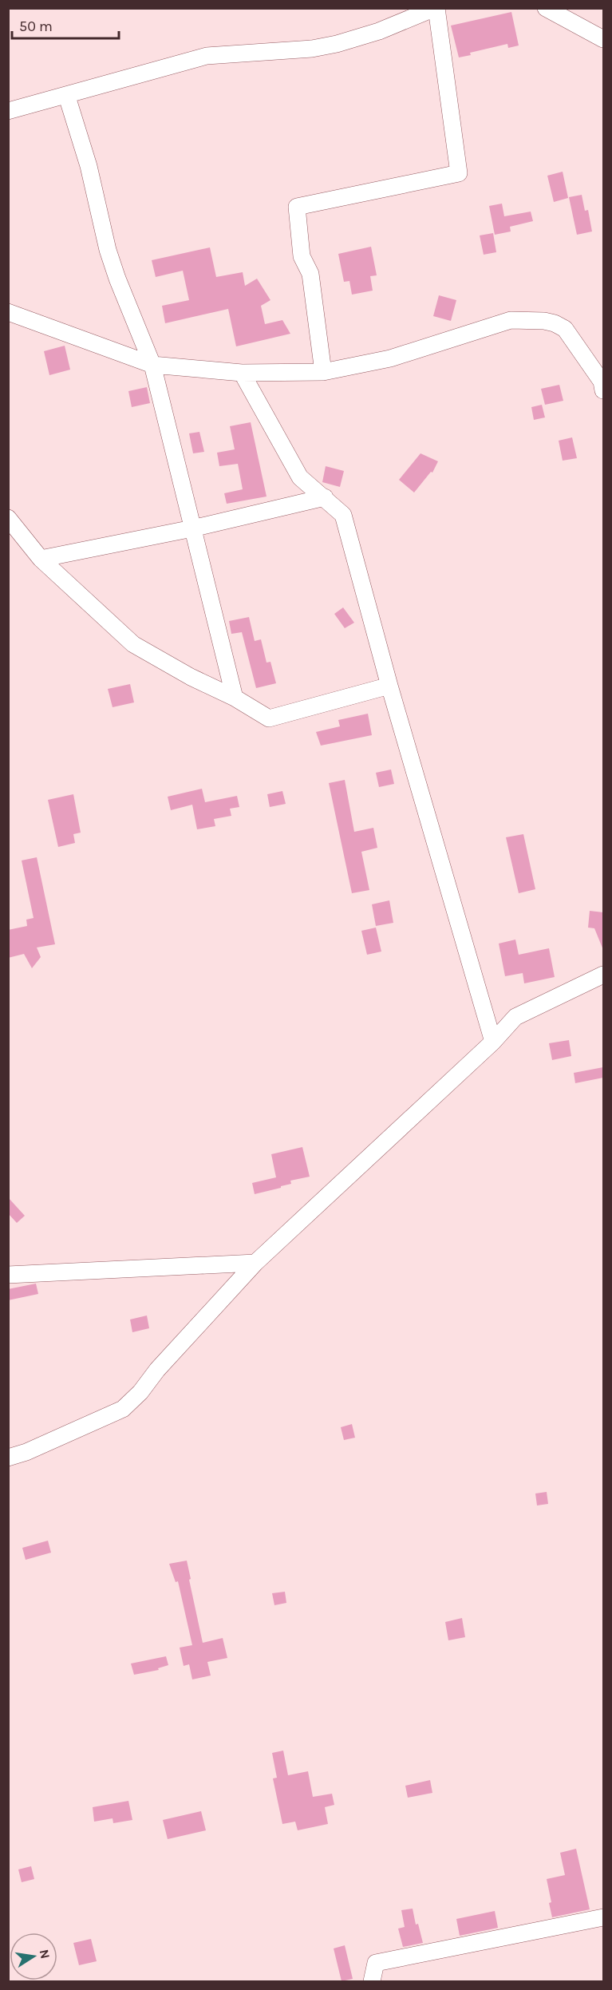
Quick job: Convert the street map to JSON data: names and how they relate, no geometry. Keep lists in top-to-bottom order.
{
  "scale_bar": "50 m",
  "north": "right"
}
